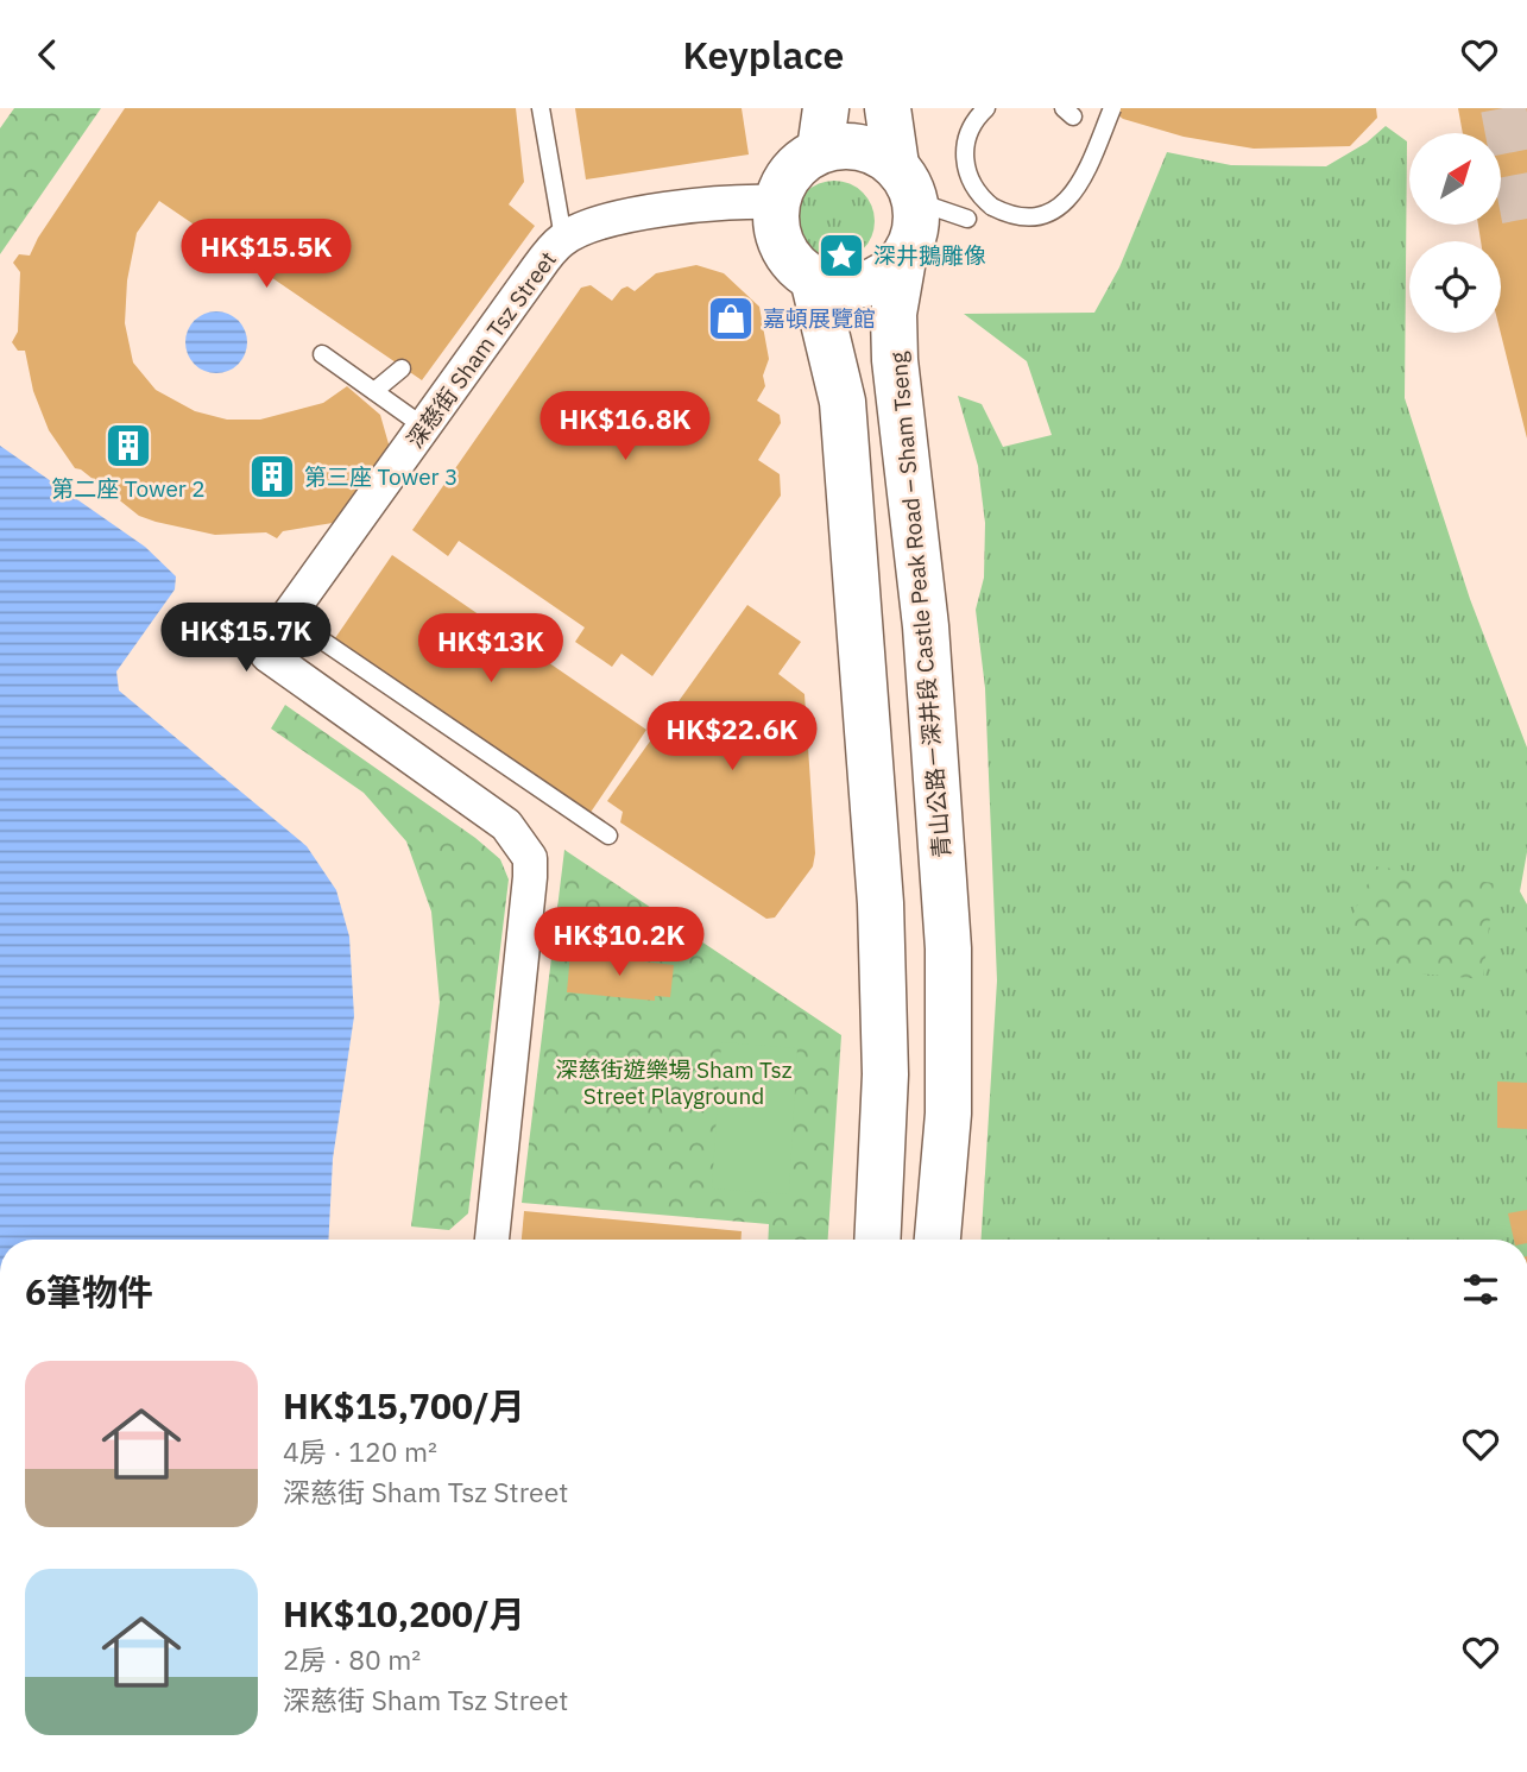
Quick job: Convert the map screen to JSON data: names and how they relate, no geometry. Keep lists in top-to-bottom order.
{
  "streets": {
    "main road": ["青山公路－深井段 Castle Peak Road – Sham Tseng"],
    "street": ["深慈街 Sham Tsz Street"]
  },
  "crossings": [
    ["深慈街 Sham Tsz Street", "青山公路－深井段 Castle Peak Road – Sham Tseng"]
  ],
  "parks": ["深慈街遊樂場 Sham Tsz Street Playground"],
  "places": {
    "place": ["深井鵝雕像"],
    "shop": ["嘉頓展覽館"],
    "building": ["第二座 Tower 2", "第三座 Tower 3"]
  },
  "north": "top right",
  "page": {
    "header": "Keyplace",
    "price": [
      "HK$15.5K",
      "HK$16.8K",
      "HK$15.7K",
      "HK$13K",
      "HK$22.6K",
      "HK$10.2K"
    ],
    "heading": "6筆物件",
    "list": [
      {
        "name": "HK$15,700/月",
        "note": "4房 · 120 m² · 深慈街 Sham Tsz Street"
      },
      {
        "name": "HK$10,200/月",
        "note": "2房 · 80 m² · 深慈街 Sham Tsz Street"
      }
    ]
  }
}
